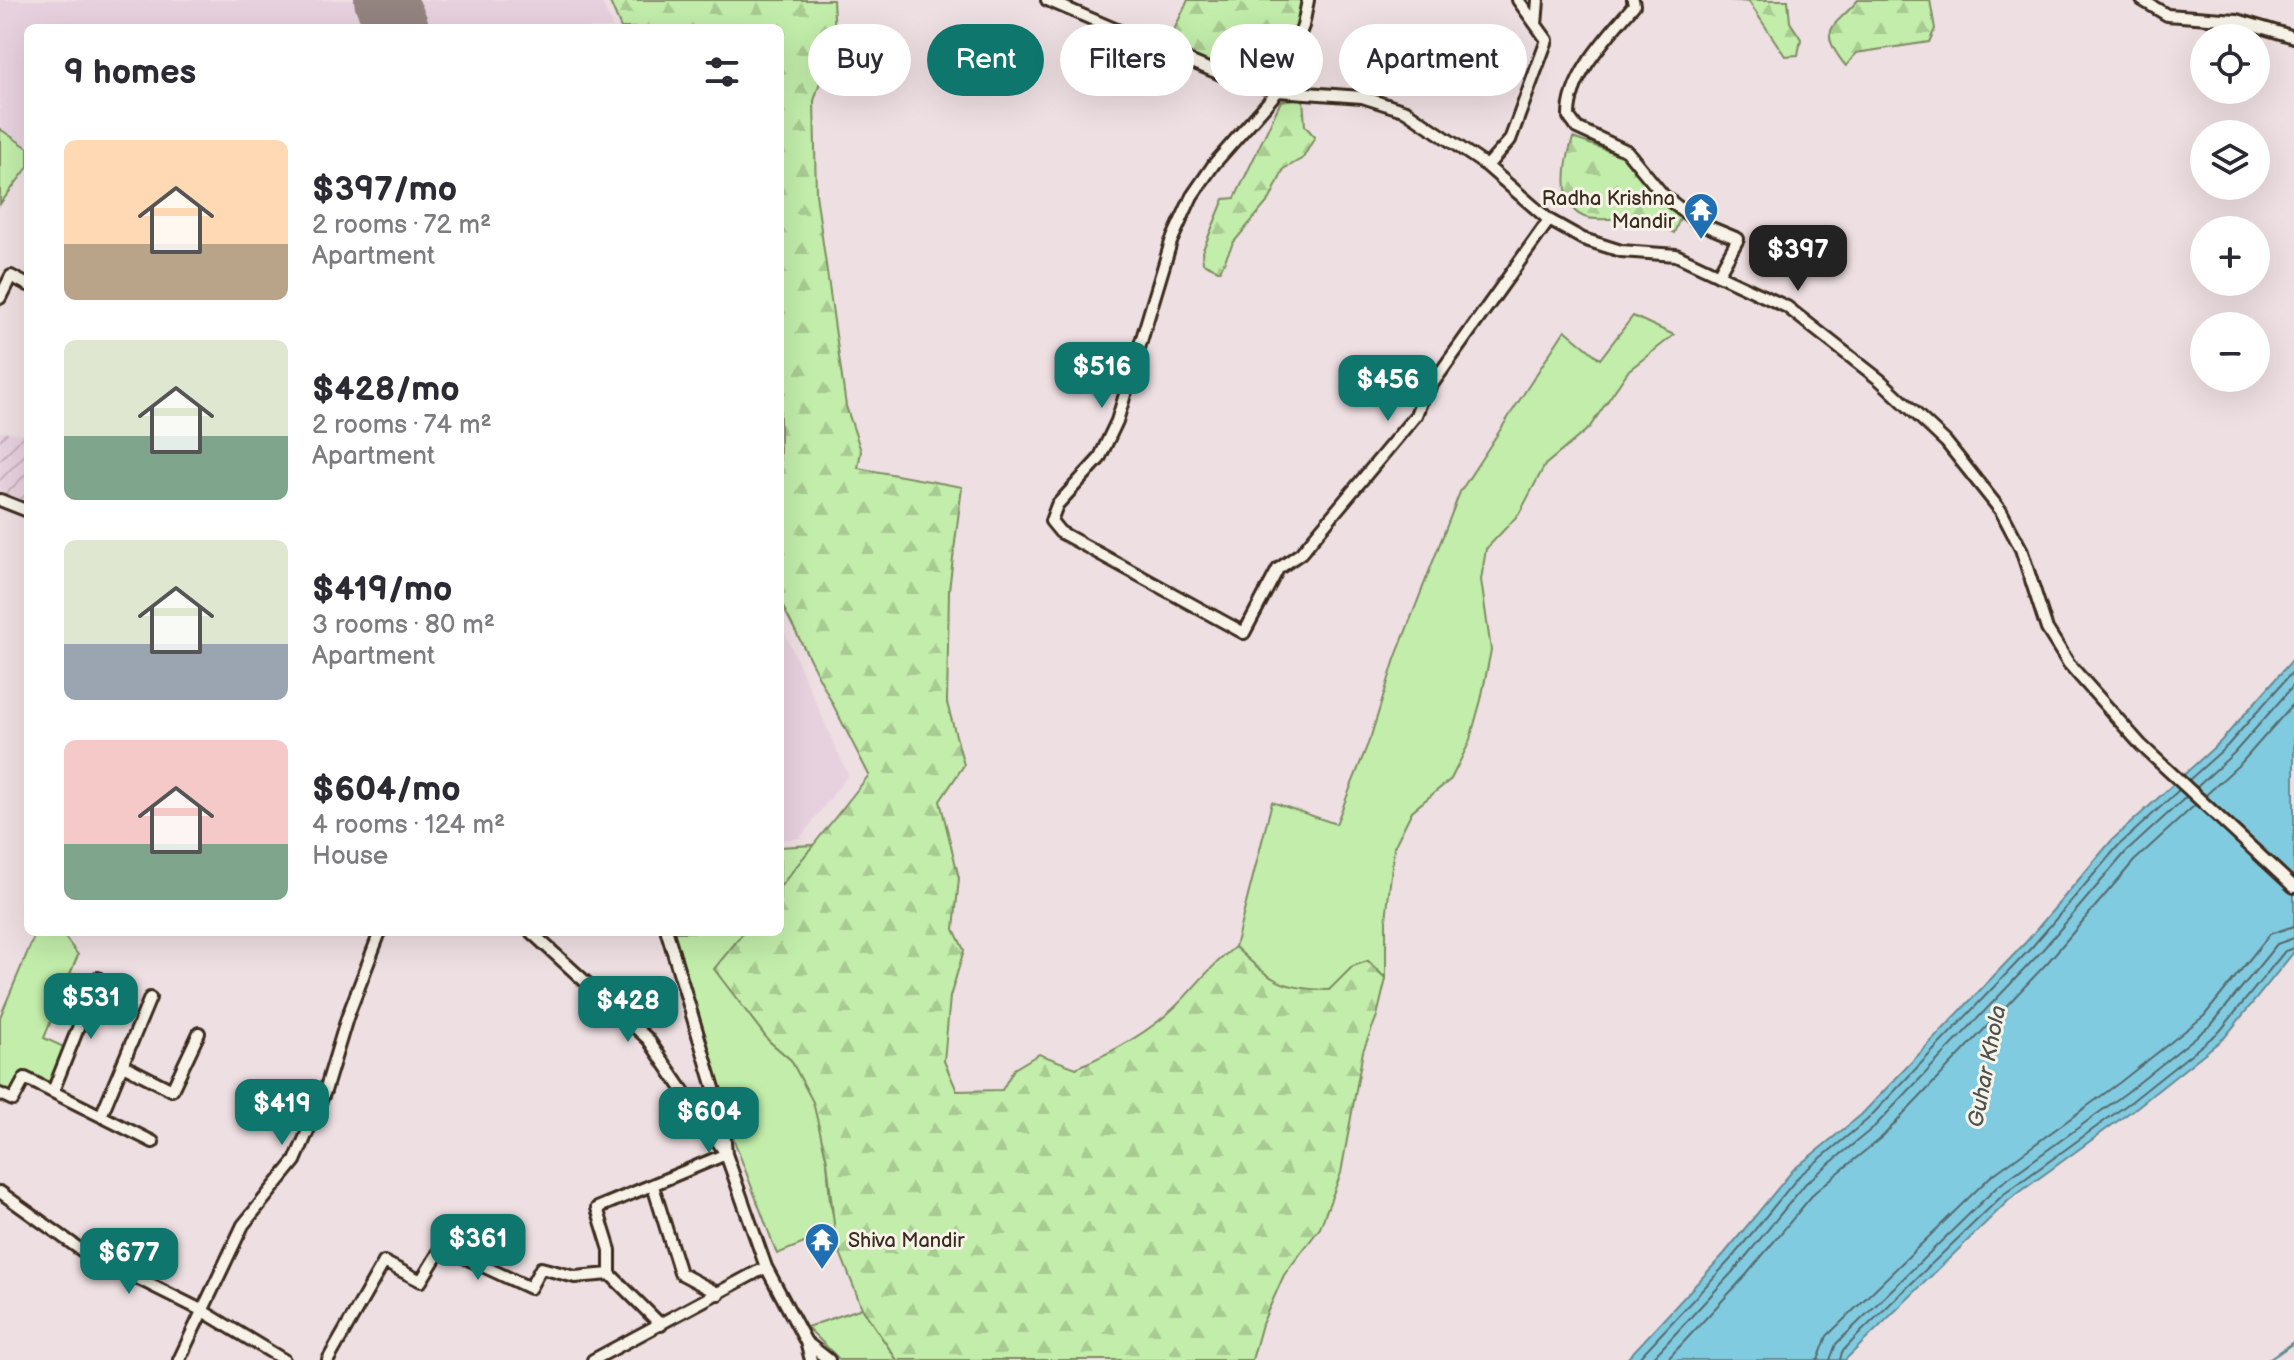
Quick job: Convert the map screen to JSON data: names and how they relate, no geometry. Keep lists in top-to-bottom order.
{
  "water": ["Guhar Khola"],
  "places": {
    "temple": ["Radha Krishna Mandir", "Shiva Mandir"]
  },
  "page": {
    "map_buttons": ["+", "−"],
    "chip": [
      "Buy",
      "Rent",
      "Filters",
      "New",
      "Apartment"
    ],
    "heading": "9 homes",
    "list": [
      {
        "name": "$397/mo",
        "note": "2 rooms · 72 m² · Apartment"
      },
      {
        "name": "$428/mo",
        "note": "2 rooms · 74 m² · Apartment"
      },
      {
        "name": "$419/mo",
        "note": "3 rooms · 80 m² · Apartment"
      },
      {
        "name": "$604/mo",
        "note": "4 rooms · 124 m² · House"
      }
    ],
    "price": [
      "$397",
      "$516",
      "$456",
      "$531",
      "$428",
      "$419",
      "$604",
      "$361",
      "$677"
    ]
  }
}
